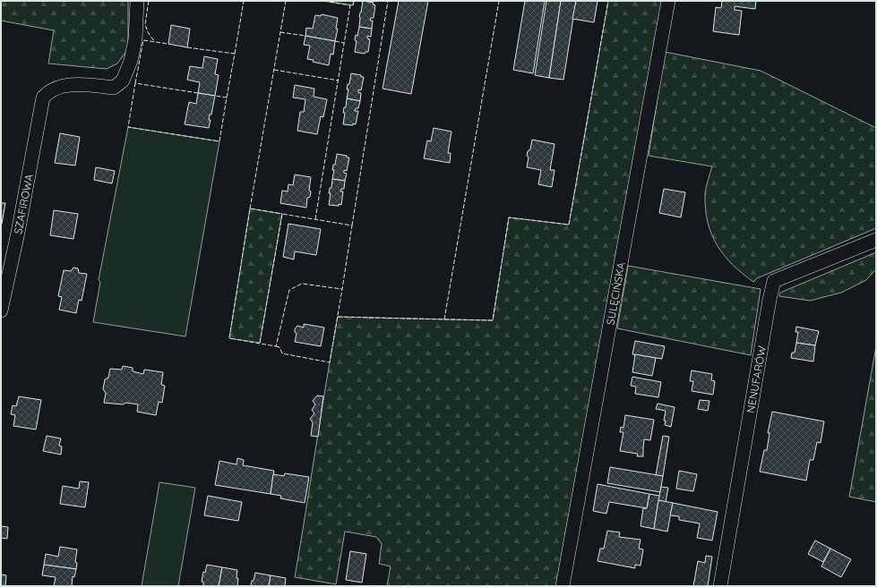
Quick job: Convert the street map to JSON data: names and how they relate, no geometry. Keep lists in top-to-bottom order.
{
  "streets": {
    "street": ["SZAFIROWA", "SULĘCIŃSKA", "NENUFARÓW"]
  }
}
